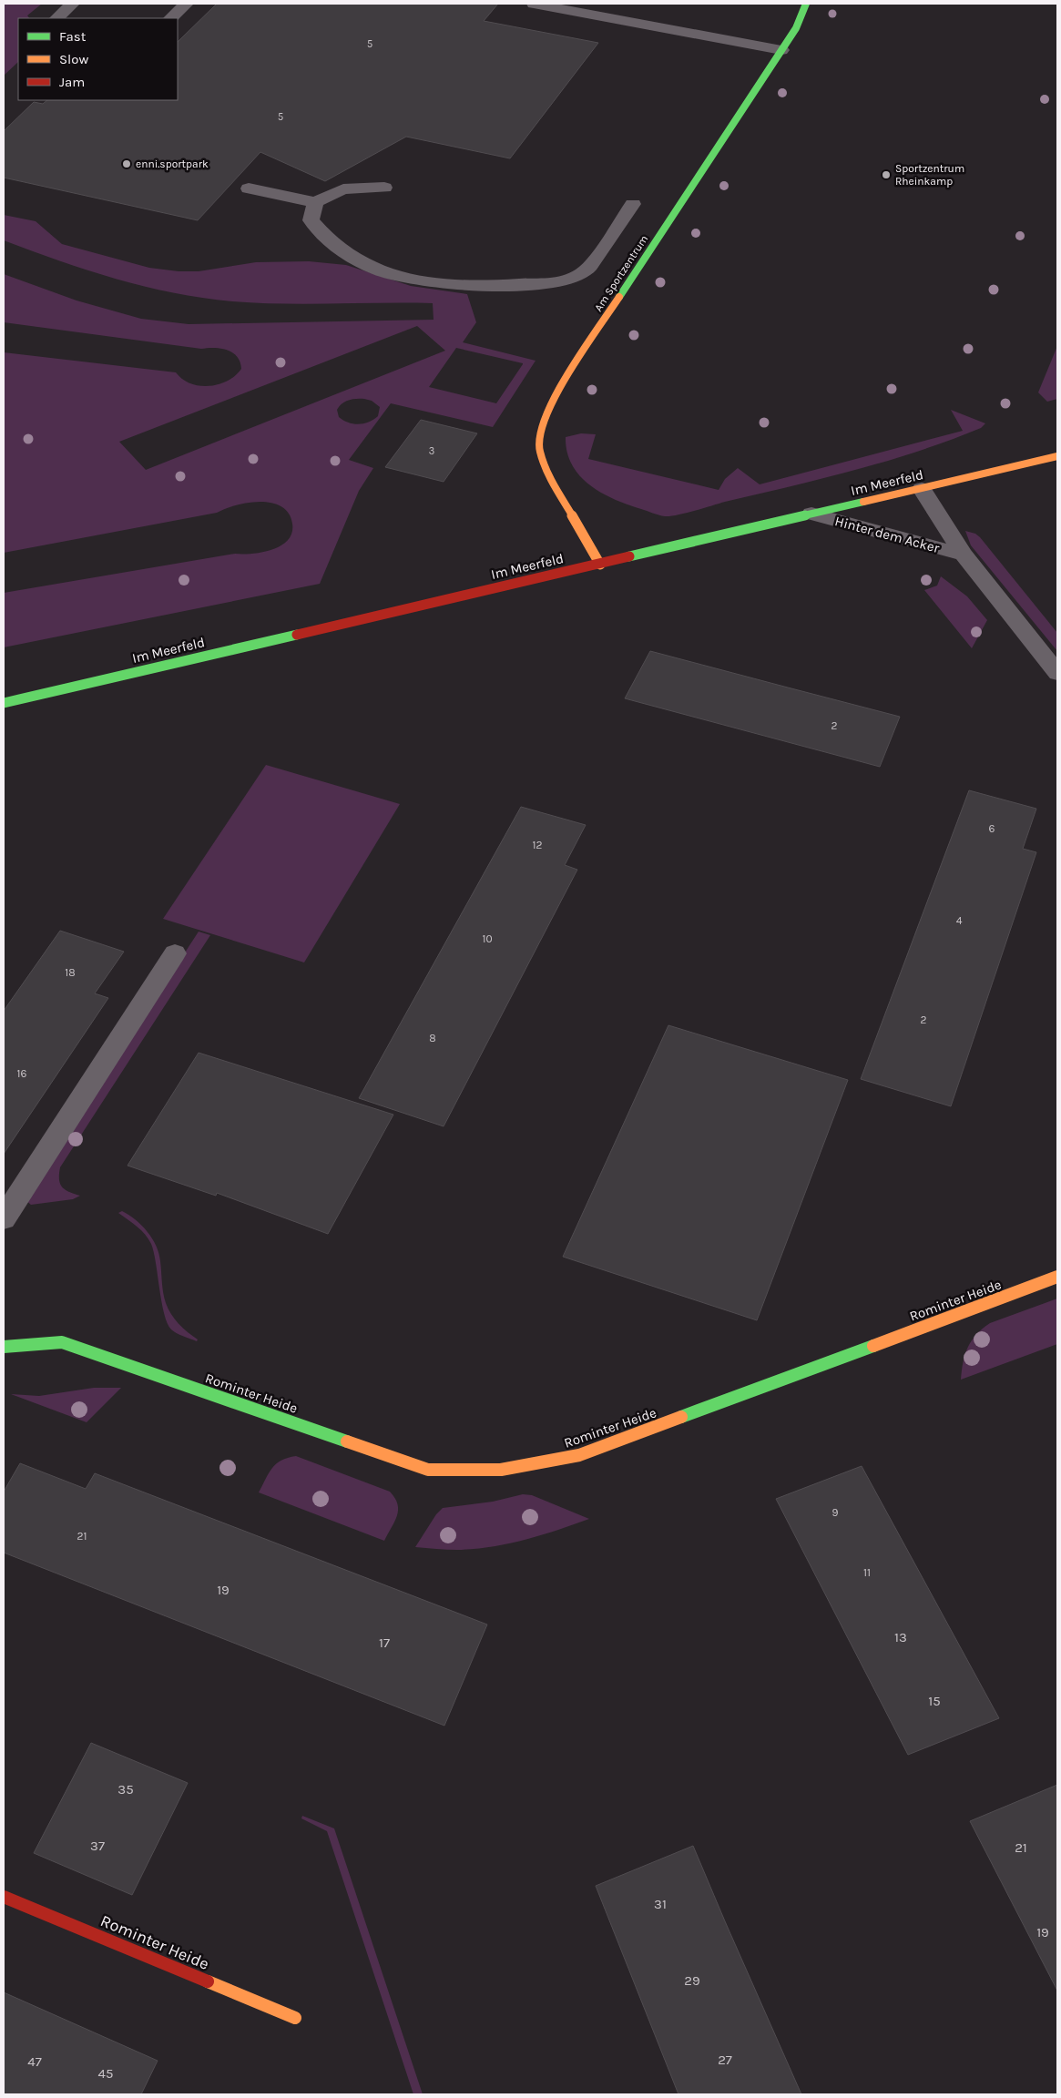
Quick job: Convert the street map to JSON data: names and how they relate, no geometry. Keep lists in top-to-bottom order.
{
  "streets": {
    "street": [
      "Am Sportzentrum",
      "Im Meerfeld",
      "Hinter dem Acker",
      "Rominter Heide"
    ]
  },
  "crossings": [
    ["Am Sportzentrum", "Im Meerfeld"],
    ["Im Meerfeld", "Hinter dem Acker"]
  ],
  "places": ["enni.sportpark", "Sportzentrum Rheinkamp"],
  "house_numbers": [
    "5",
    "5",
    "3",
    "2",
    "6",
    "12",
    "4",
    "10",
    "18",
    "2",
    "8",
    "16",
    "9",
    "21",
    "11",
    "19",
    "13",
    "17",
    "15",
    "35",
    "37",
    "21",
    "31",
    "19",
    "29",
    "27",
    "47",
    "45"
  ],
  "legend": ["Fast", "Slow", "Jam"]
}
